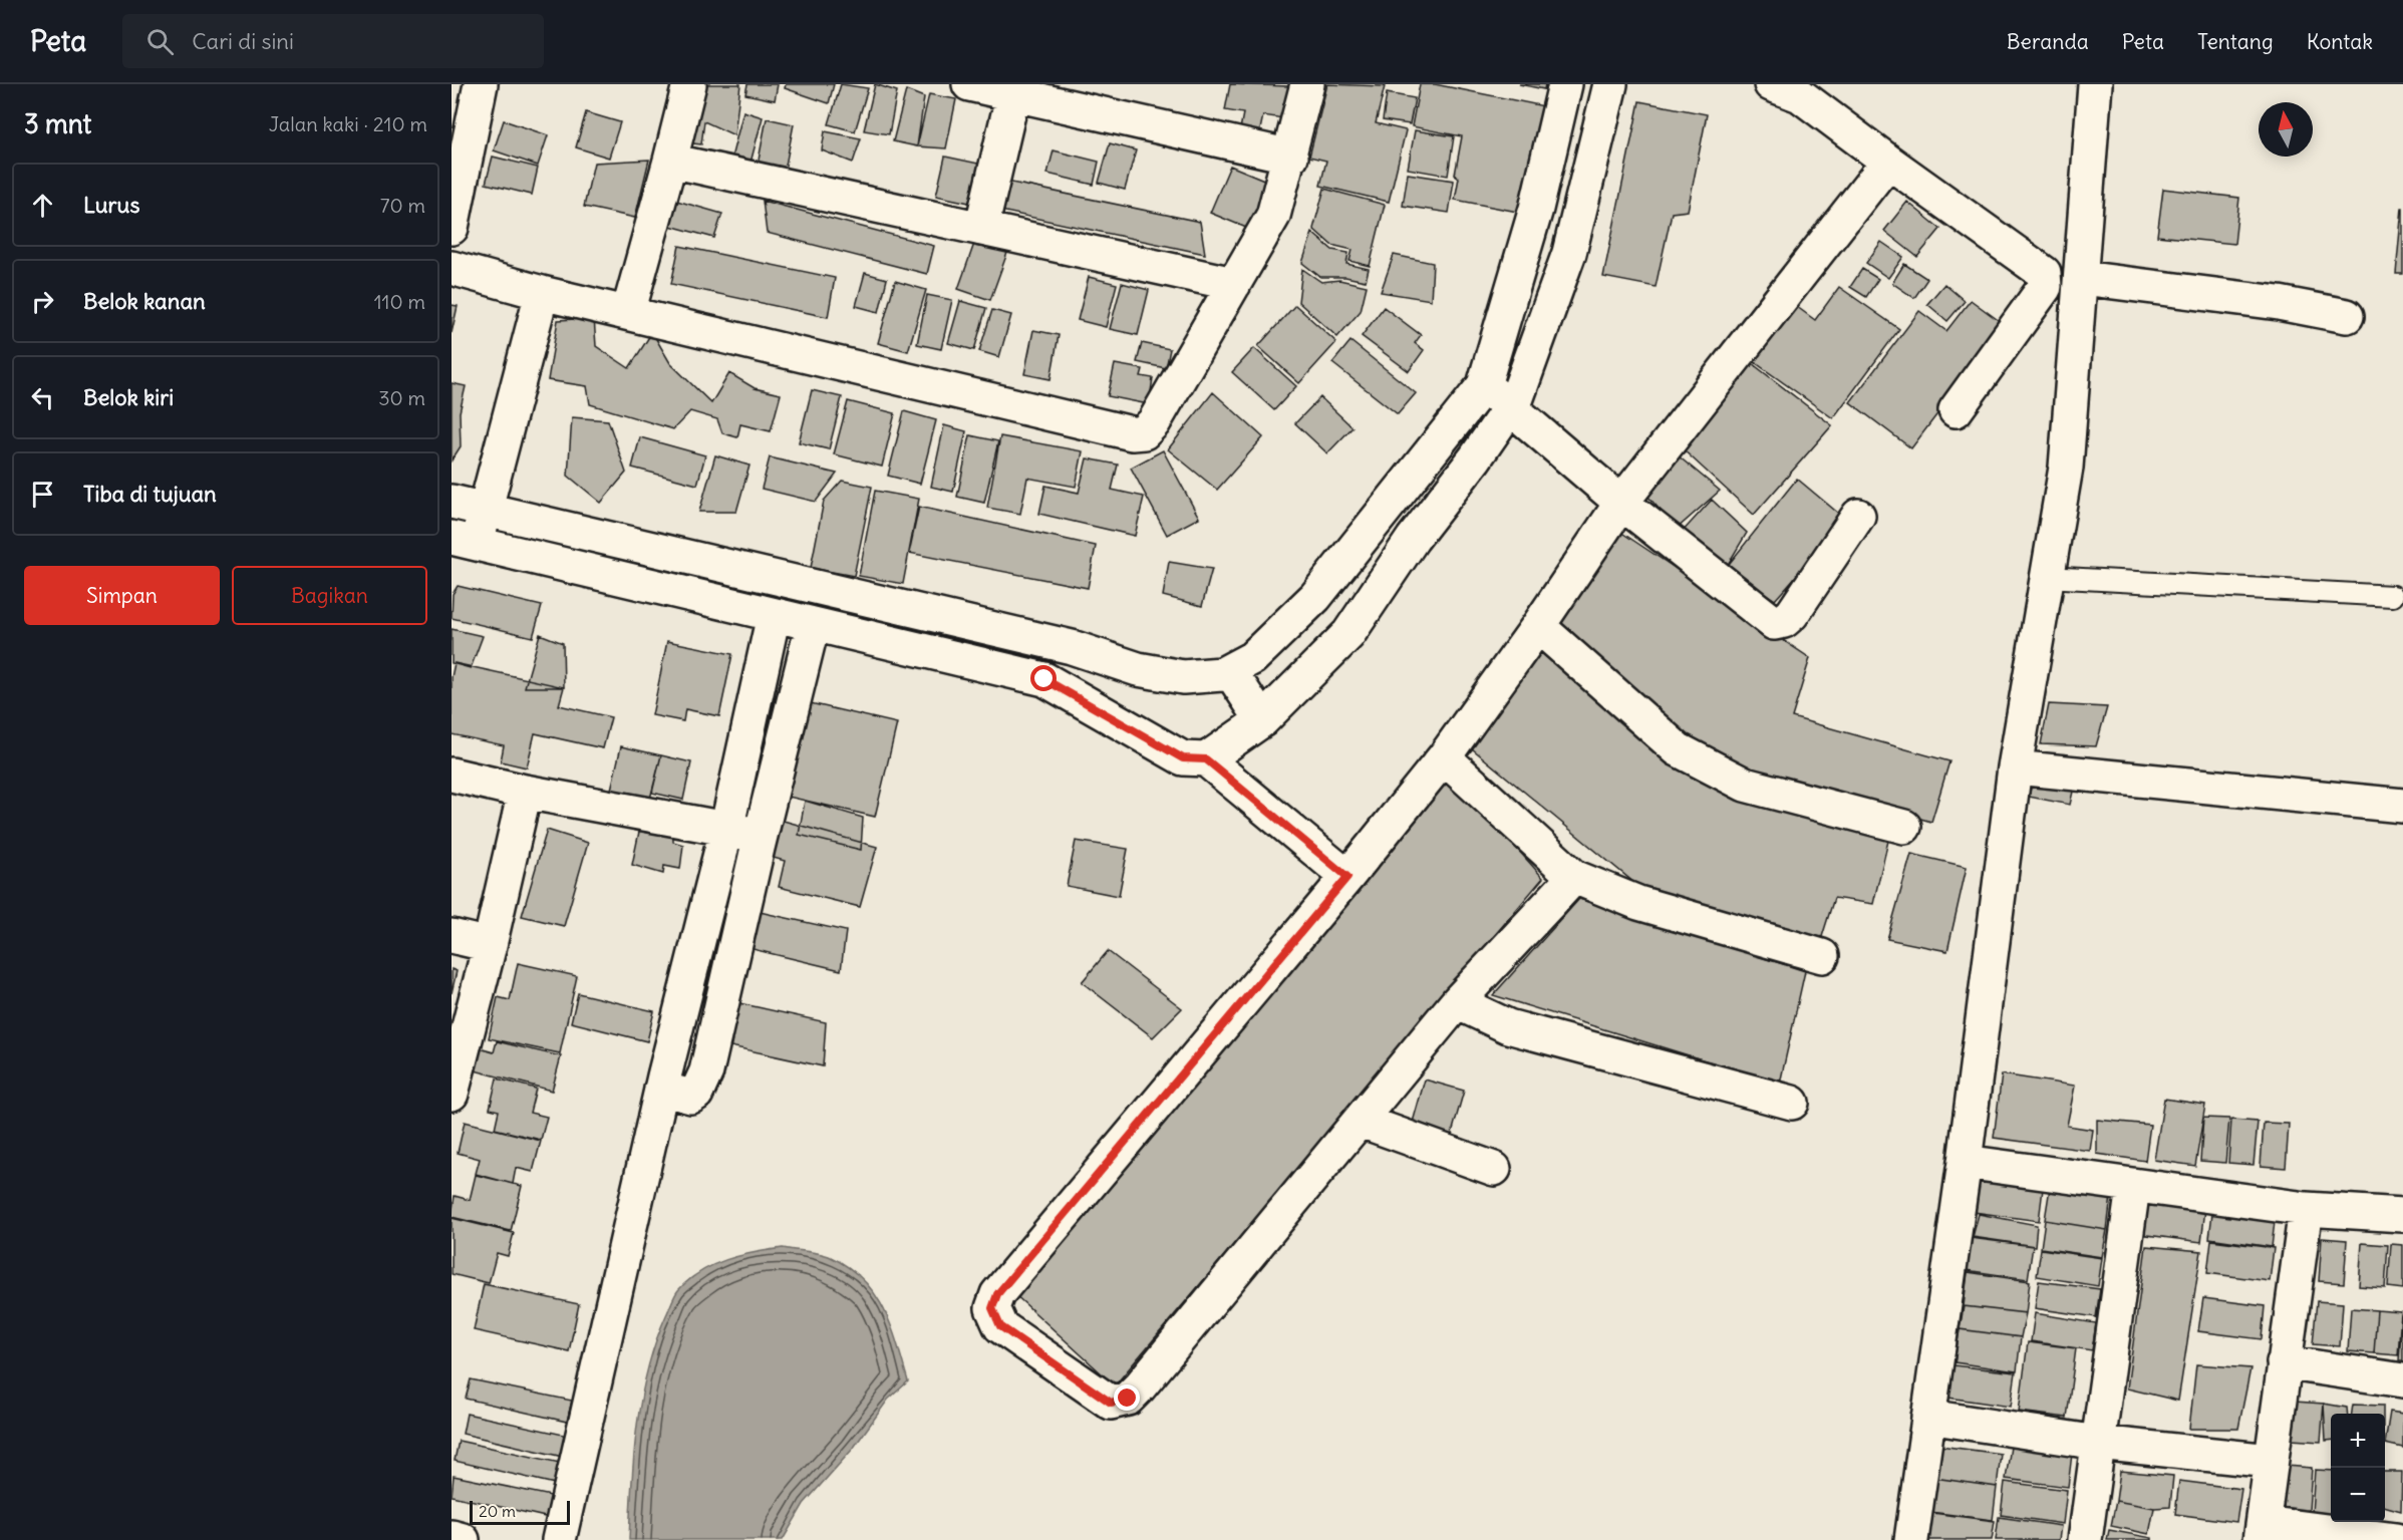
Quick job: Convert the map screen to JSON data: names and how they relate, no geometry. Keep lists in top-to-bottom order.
{
  "scale_bar": "20 m",
  "north": "top",
  "page": {
    "header": "Peta",
    "search": "Cari di sini",
    "nav": [
      "Beranda",
      "Peta",
      "Tentang",
      "Kontak"
    ],
    "heading": ["3 mnt", "Jalan kaki · 210 m"],
    "list": [
      ["Lurus", "70 m"],
      ["Belok kanan", "110 m"],
      ["Belok kiri", "30 m"],
      "Tiba di tujuan"
    ],
    "buttons": ["Simpan", "Bagikan"],
    "map_buttons": ["+", "−"],
    "scale": "20 m"
  }
}
